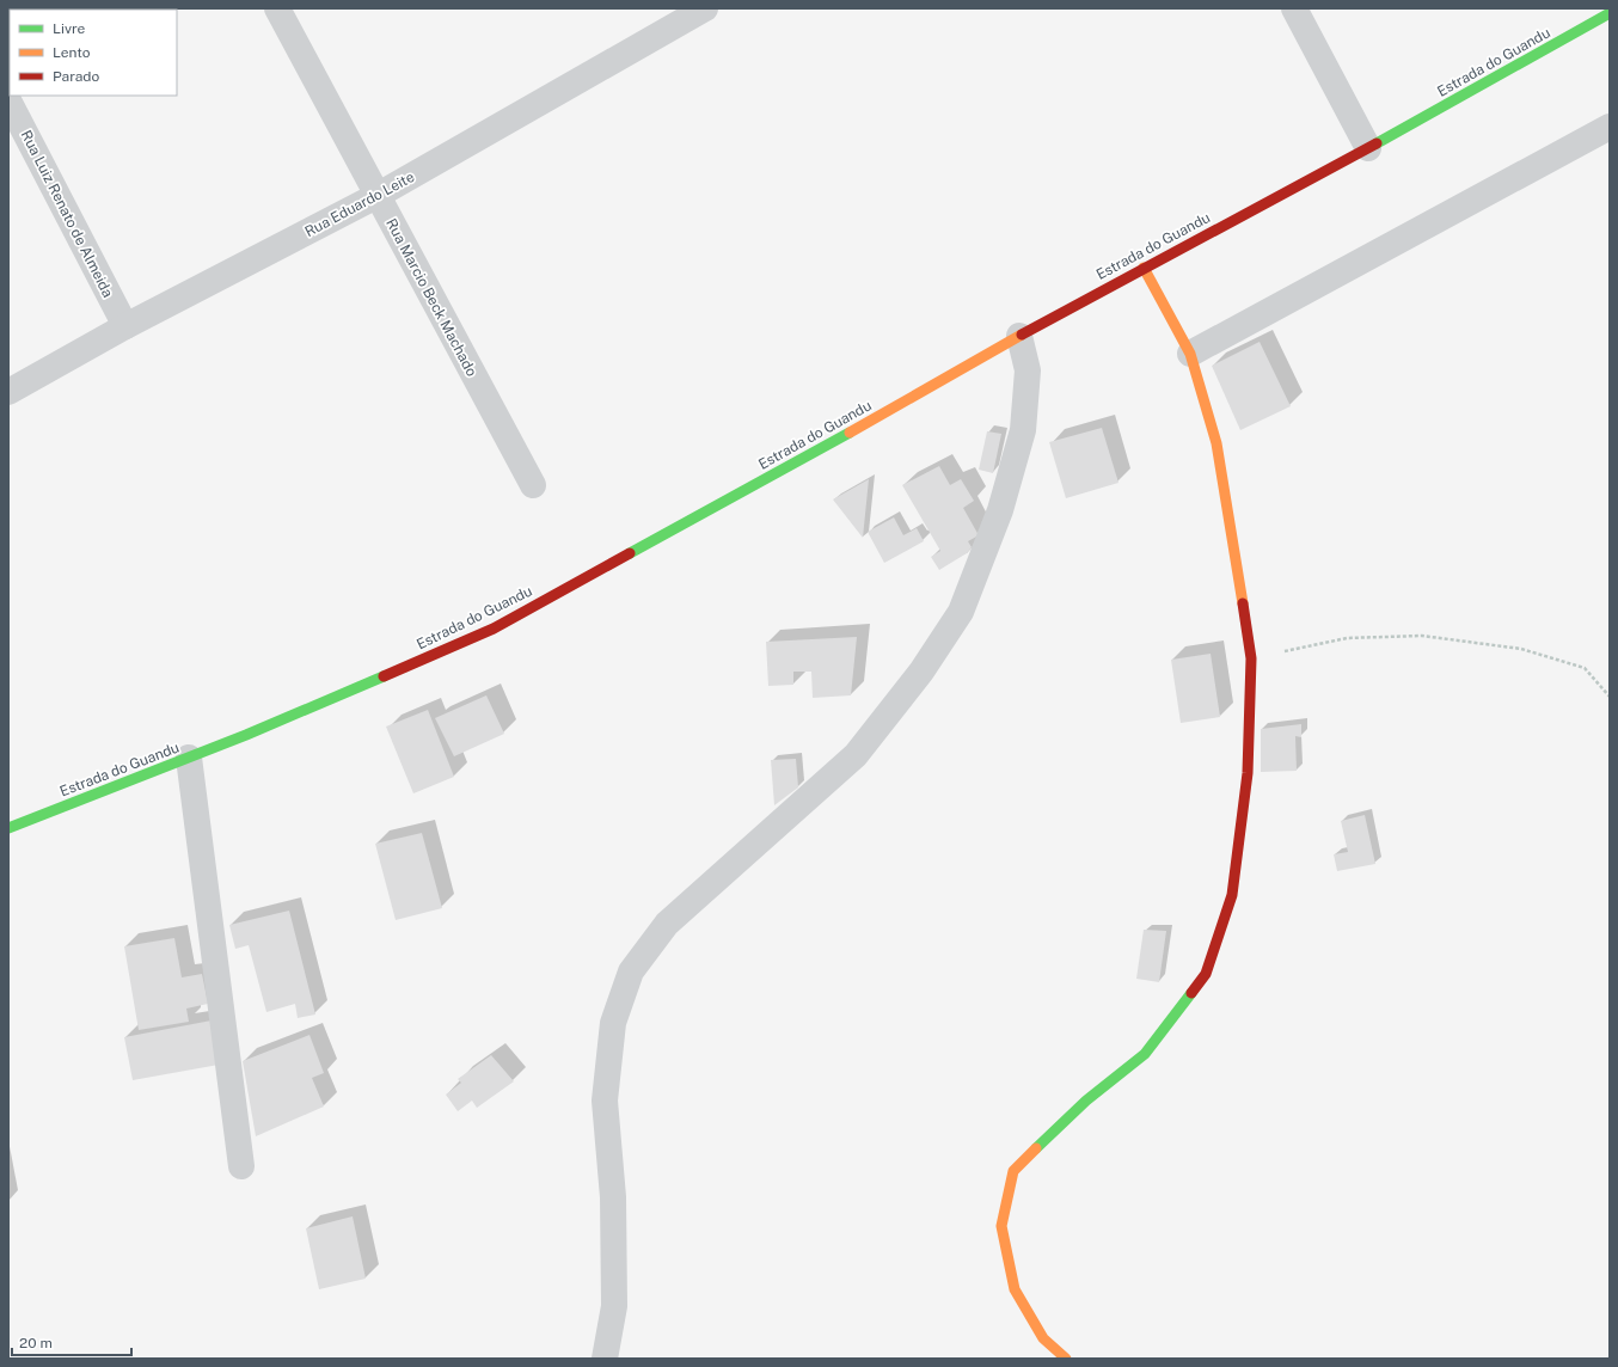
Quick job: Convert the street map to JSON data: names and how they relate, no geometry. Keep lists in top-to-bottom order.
{
  "streets": {
    "street": [
      "Estrada do Guandu",
      "Rua Eduardo Leite",
      "Rua Luiz Renato de Almeida",
      "Rua Marcio Beck Machado"
    ]
  },
  "crossings": [
    ["Rua Eduardo Leite", "Rua Luiz Renato de Almeida"],
    ["Rua Eduardo Leite", "Rua Marcio Beck Machado"]
  ],
  "legend": ["Livre", "Lento", "Parado"],
  "scale_bar": "20 m"
}
